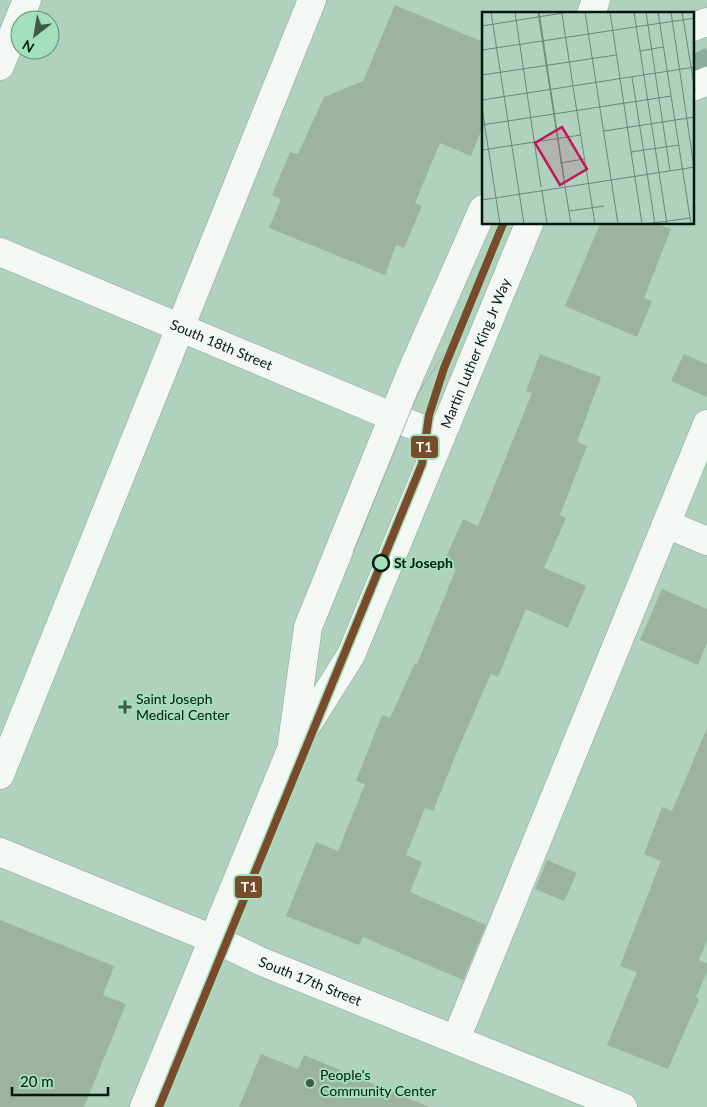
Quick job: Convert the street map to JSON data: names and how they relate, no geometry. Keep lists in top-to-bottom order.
{
  "streets": {
    "main road": ["South 18th Street", "Martin Luther King Jr Way", "South 17th Street"]
  },
  "crossings": [
    ["South 18th Street", "Martin Luther King Jr Way"],
    ["Martin Luther King Jr Way", "South 17th Street"]
  ],
  "places": {
    "other": ["St Joseph", "People's Community Center"],
    "health": ["Saint Joseph Medical Center"]
  },
  "lines": ["transit line T1"],
  "scale_bar": "20 m",
  "north": "bottom left"
}
